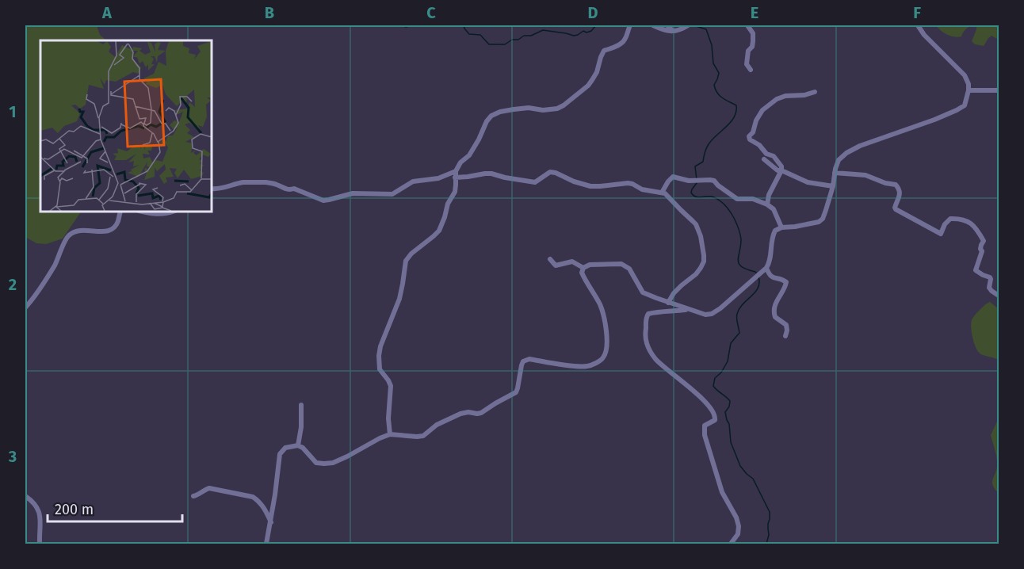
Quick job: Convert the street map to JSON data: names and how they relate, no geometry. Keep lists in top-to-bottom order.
{
  "scale_bar": "200 m",
  "grid": {
    "columns": [
      "A",
      "B",
      "C",
      "D",
      "E",
      "F"
    ],
    "rows": ["1", "2", "3"]
  }
}
